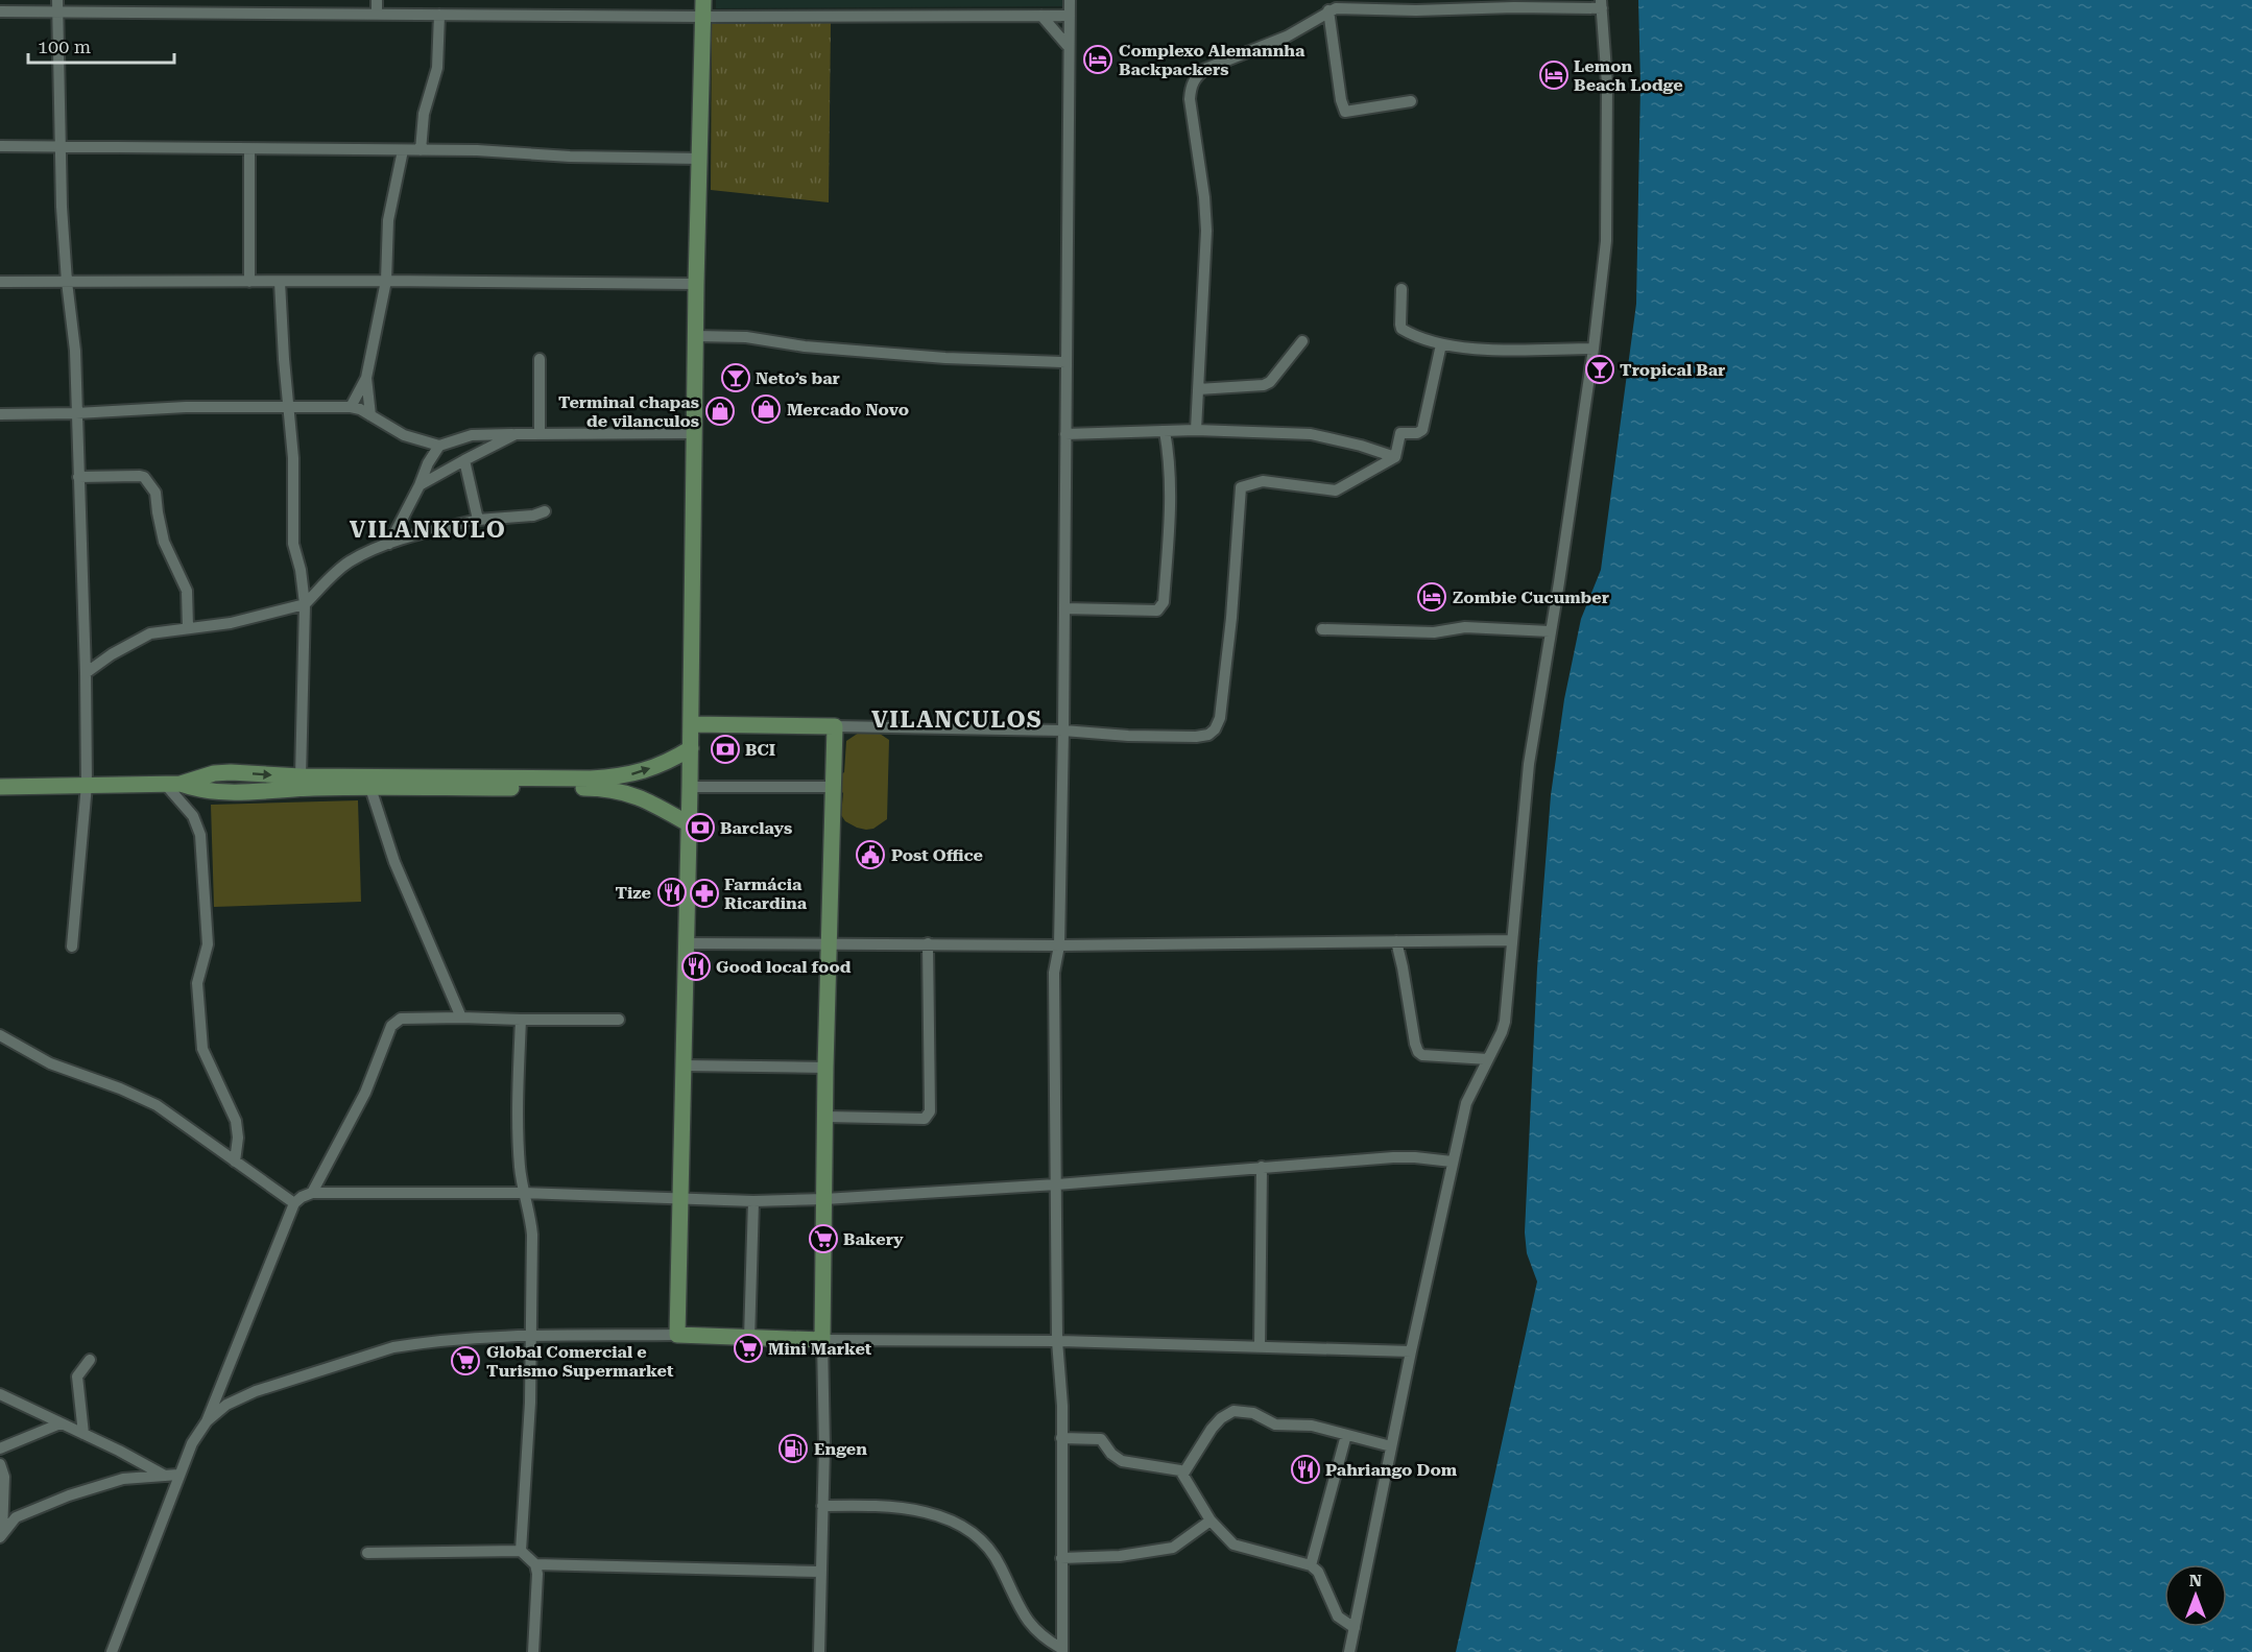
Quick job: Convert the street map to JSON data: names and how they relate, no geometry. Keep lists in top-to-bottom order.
{
  "districts": ["VILANKULO", "VILANCULOS"],
  "places": {
    "hotel": ["Complexo Alemannha Backpackers", "Lemon Beach Lodge", "Zombie Cucumber"],
    "bar": ["Tropical Bar", "Neto’s bar"],
    "shop": ["Mercado Novo", "Terminal chapas de vilanculos"],
    "bank": ["BCI", "Barclays"],
    "public building": ["Post Office"],
    "restaurant": ["Tize", "Good local food", "Pahriango Dom"],
    "pharmacy": ["Farmácia Ricardina"],
    "supermarket": ["Bakery", "Mini Market", "Global Comercial e Turismo Supermarket"],
    "fuel station": ["Engen"]
  },
  "scale_bar": "100 m",
  "north": "top"
}
